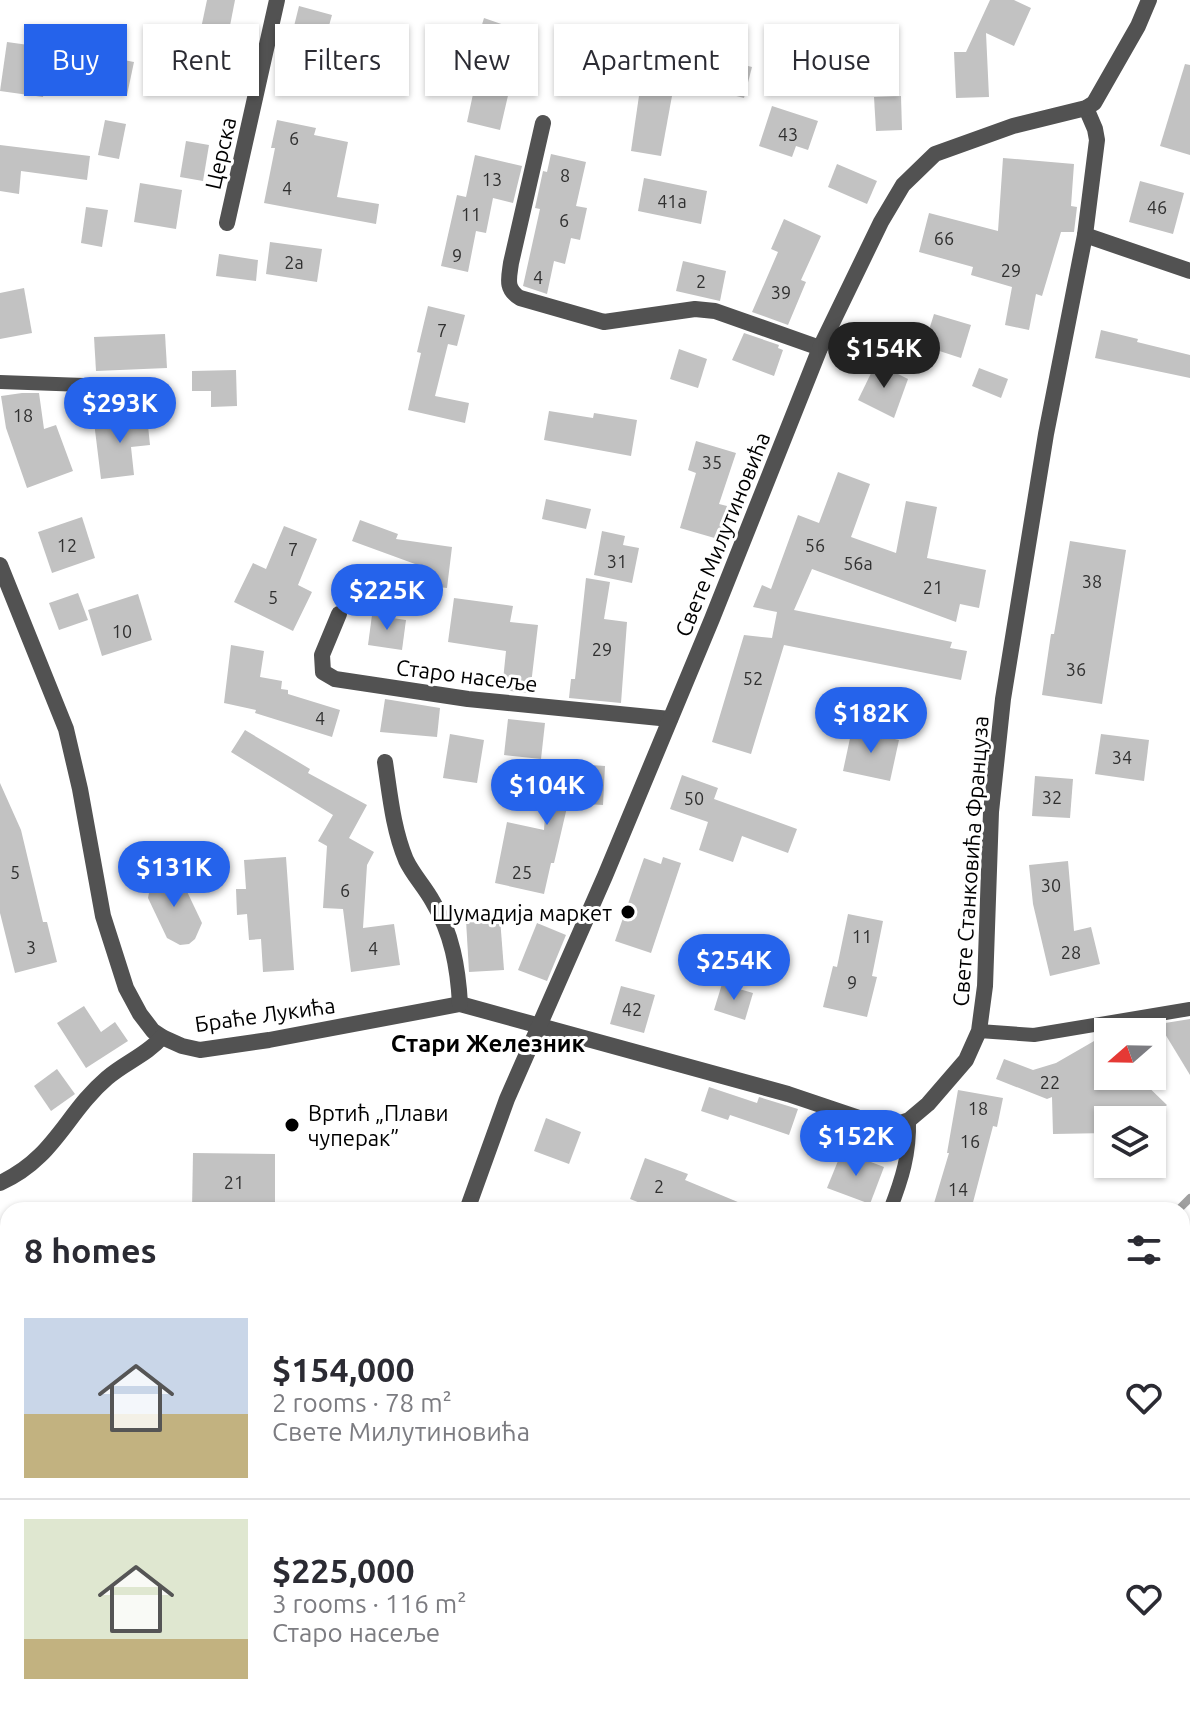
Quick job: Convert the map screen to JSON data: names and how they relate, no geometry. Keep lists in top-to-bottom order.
{
  "streets": {
    "street": [
      "Церска",
      "Свете Милутиновића",
      "Старо насеље",
      "Свете Станковића Француза",
      "Браће Лукића"
    ]
  },
  "crossings": [
    ["Свете Милутиновића", "Старо насеље"],
    ["Свете Милутиновића", "Свете Станковића Француза"],
    ["Свете Милутиновића", "Браће Лукића"]
  ],
  "districts": ["Стари Железник"],
  "places": ["Шумадија маркет", "Вртић „Плави чуперак”"],
  "house_numbers": [
    "43",
    "6",
    "8",
    "13",
    "4",
    "41a",
    "46",
    "11",
    "6",
    "66",
    "9",
    "2a",
    "29",
    "4",
    "2",
    "39",
    "7",
    "18",
    "35",
    "12",
    "56",
    "7",
    "31",
    "56a",
    "38",
    "21",
    "5",
    "10",
    "29",
    "36",
    "52",
    "4",
    "34",
    "32",
    "50",
    "5",
    "25",
    "30",
    "6",
    "11",
    "3",
    "4",
    "28",
    "9",
    "42",
    "22",
    "18",
    "16",
    "21",
    "2",
    "14"
  ],
  "north": "left",
  "page": {
    "chip": [
      "Buy",
      "Rent",
      "Filters",
      "New",
      "Apartment",
      "House"
    ],
    "price": [
      "$154K",
      "$293K",
      "$225K",
      "$182K",
      "$104K",
      "$131K",
      "$254K",
      "$152K"
    ],
    "heading": "8 homes",
    "list": [
      {
        "name": "$154,000",
        "note": "2 rooms · 78 m² · Свете Милутиновића"
      },
      {
        "name": "$225,000",
        "note": "3 rooms · 116 m² · Старо насеље"
      }
    ]
  }
}
